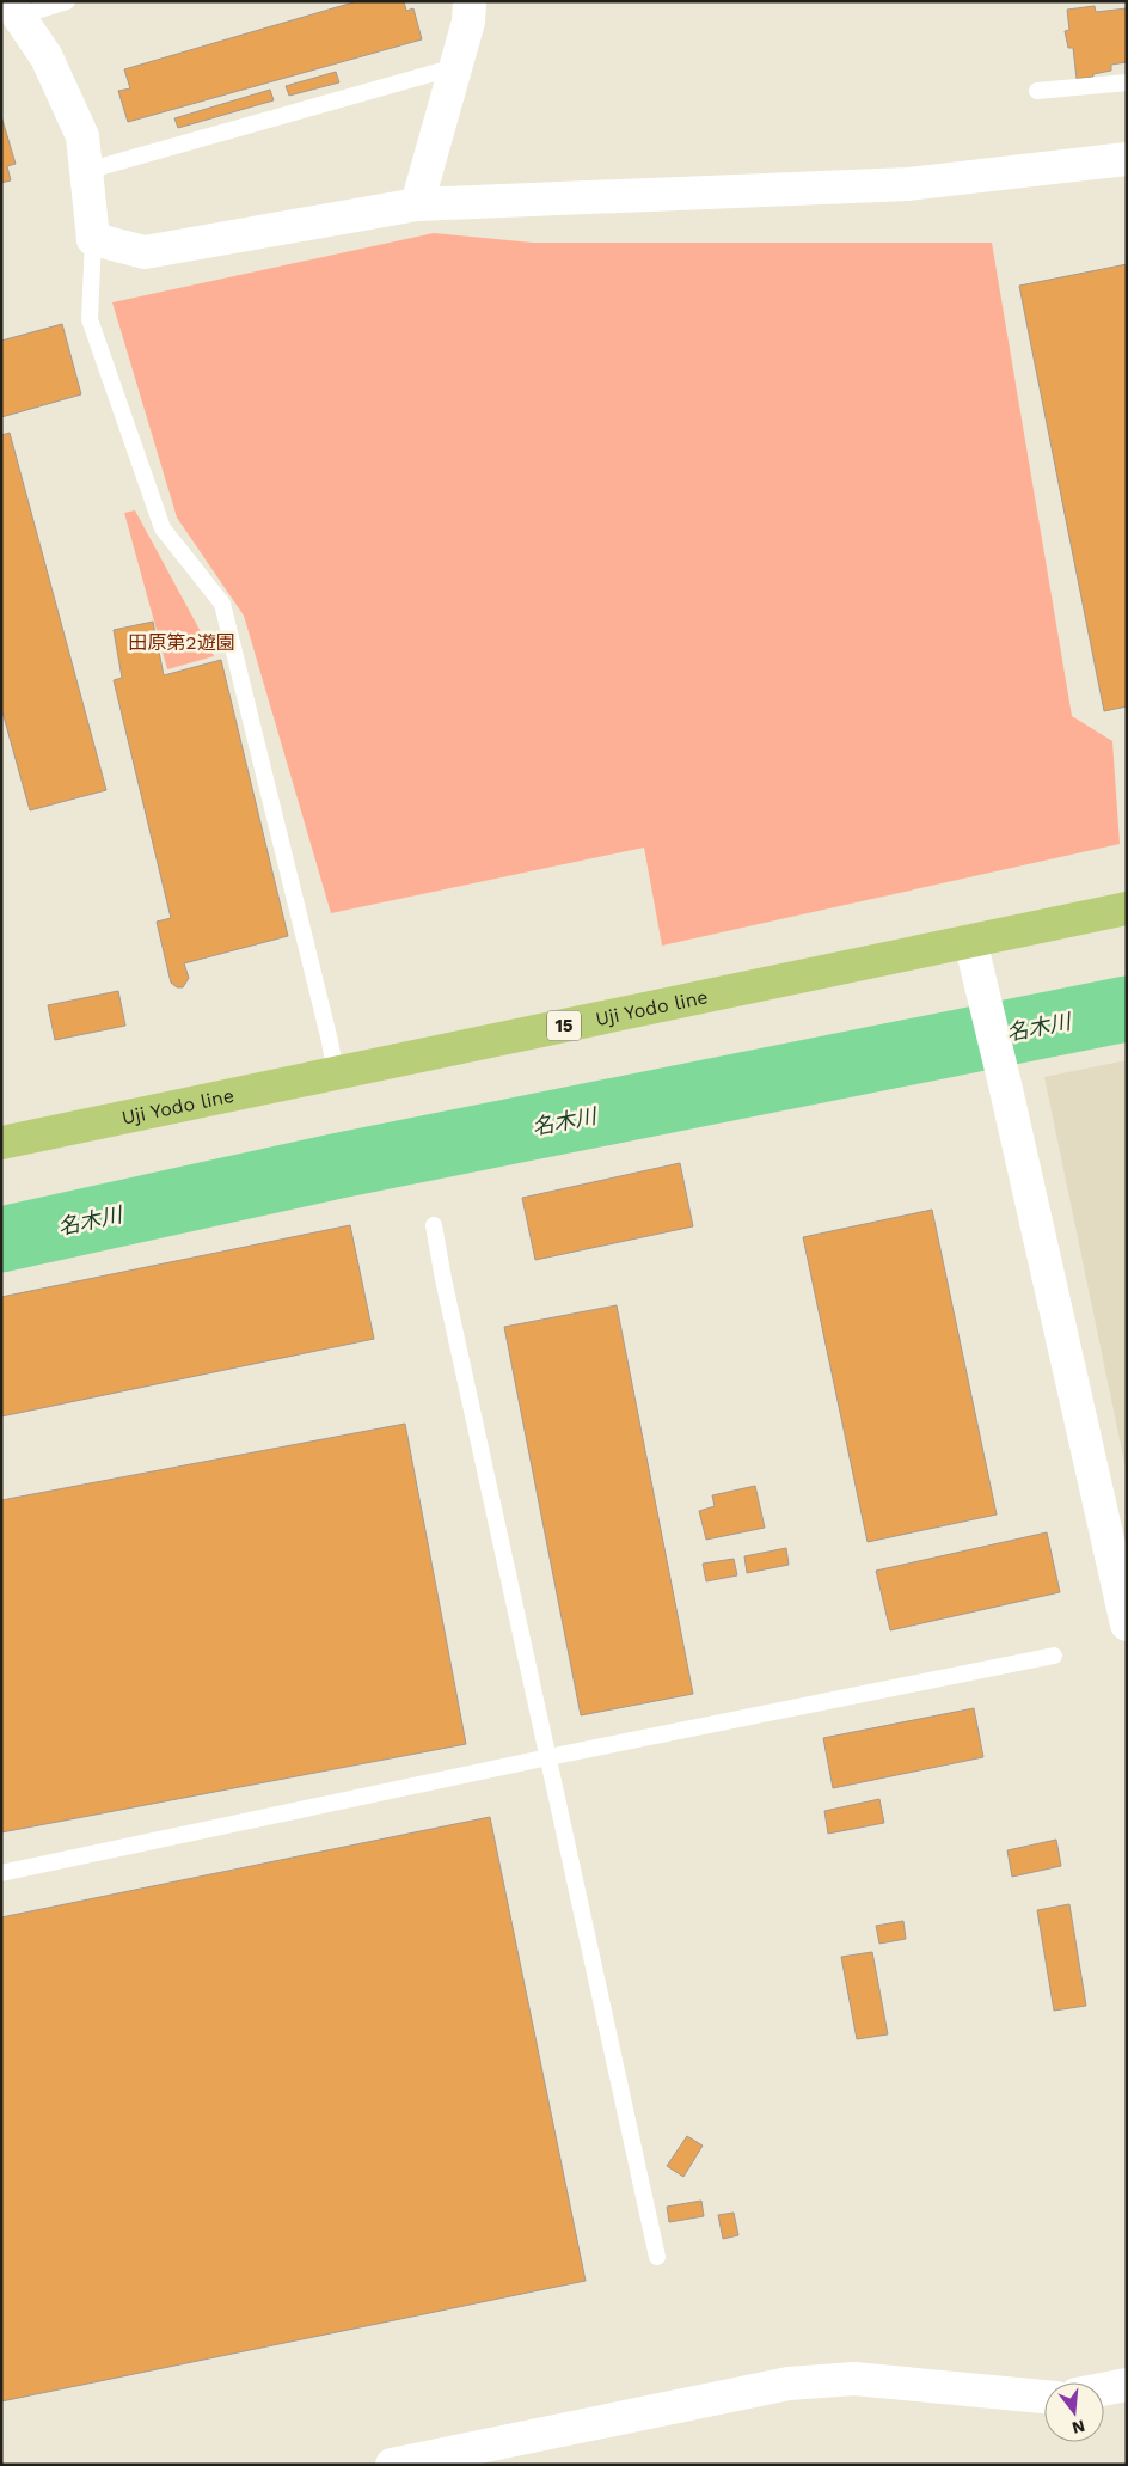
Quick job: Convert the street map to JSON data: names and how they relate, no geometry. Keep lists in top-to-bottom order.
{
  "streets": {
    "main road": ["Uji Yodo line", "15"]
  },
  "water": ["名木川"],
  "parks": ["田原第2遊園"],
  "north": "bottom"
}
